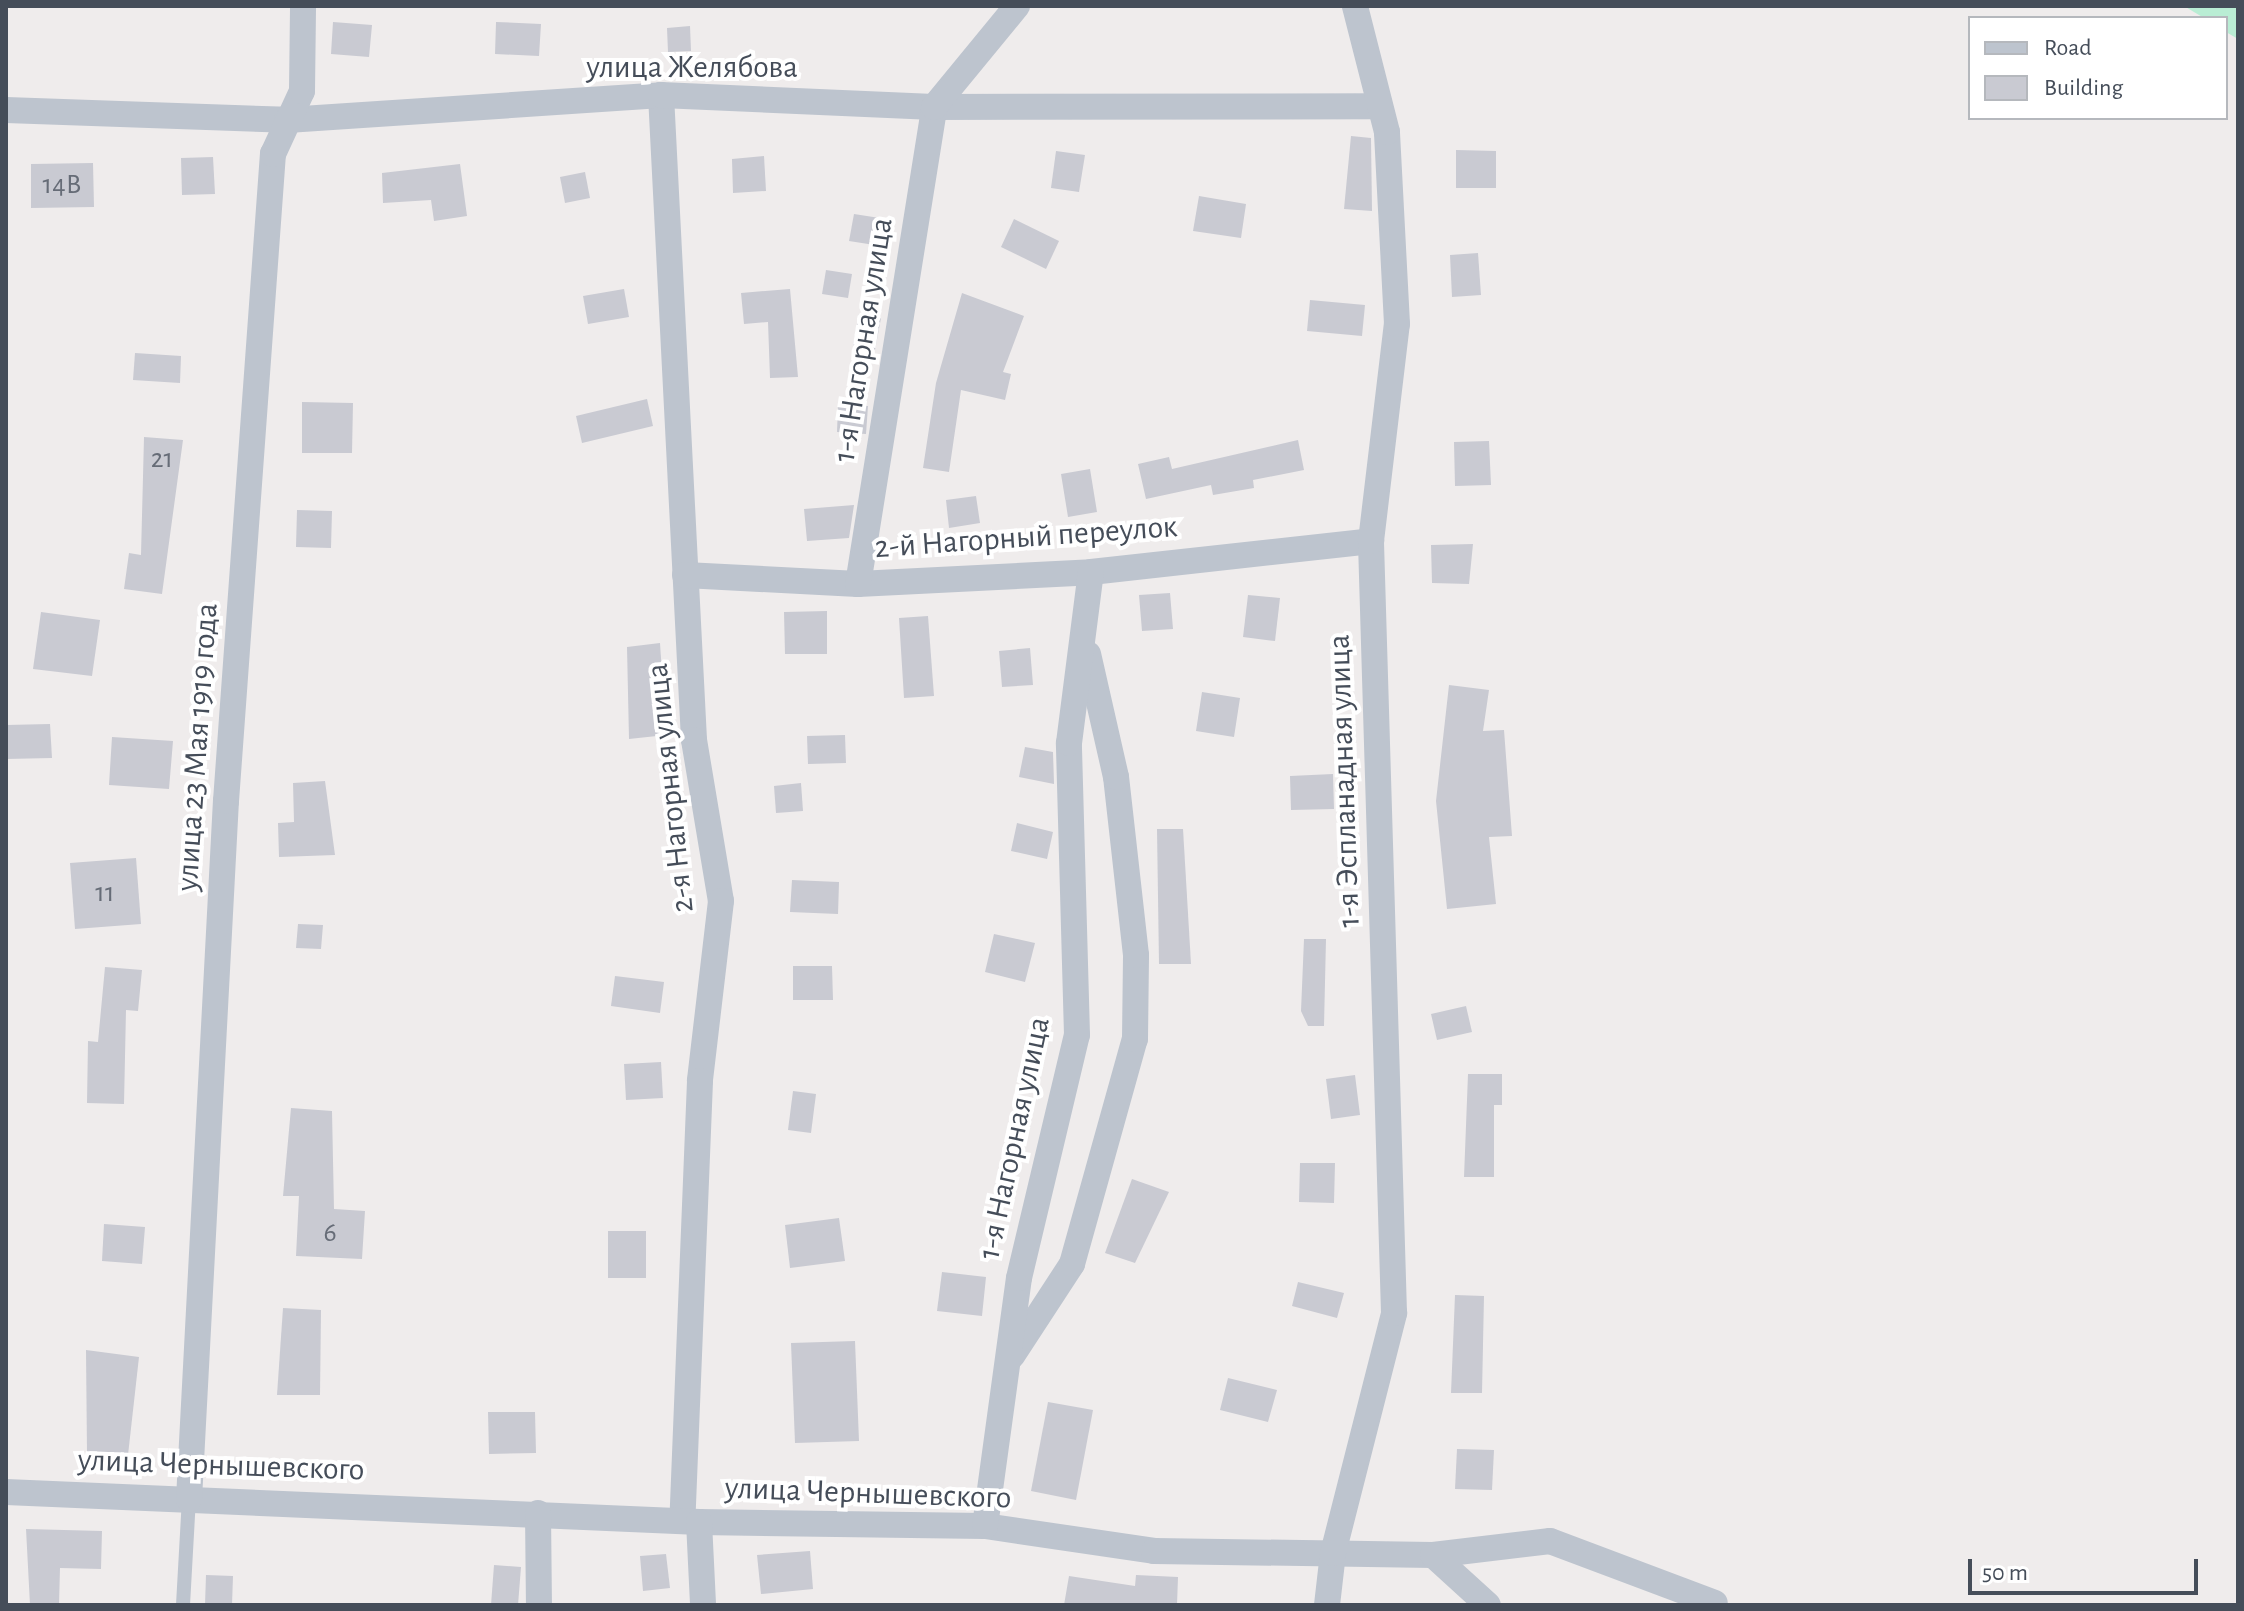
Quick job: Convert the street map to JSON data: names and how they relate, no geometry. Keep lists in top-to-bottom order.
{
  "streets": {
    "street": [
      "улица Желябова",
      "1-я Нагорная улица",
      "2-й Нагорный переулок",
      "улица 23 Мая 1919 года",
      "1-я Эспланадная улица",
      "2-я Нагорная улица",
      "улица Чернышевского"
    ]
  },
  "crossings": [
    ["улица Желябова", "1-я Нагорная улица"],
    ["улица Желябова", "улица 23 Мая 1919 года"],
    ["улица Желябова", "1-я Эспланадная улица"],
    ["улица Желябова", "2-я Нагорная улица"],
    ["1-я Нагорная улица", "2-й Нагорный переулок"],
    ["1-я Нагорная улица", "улица Чернышевского"],
    ["2-й Нагорный переулок", "1-я Эспланадная улица"],
    ["2-й Нагорный переулок", "2-я Нагорная улица"],
    ["улица 23 Мая 1919 года", "улица Чернышевского"],
    ["1-я Эспланадная улица", "улица Чернышевского"],
    ["2-я Нагорная улица", "улица Чернышевского"]
  ],
  "house_numbers": [
    "14В",
    "21",
    "11",
    "6"
  ],
  "legend": ["Road", "Building"],
  "scale_bar": "50 m"
}
